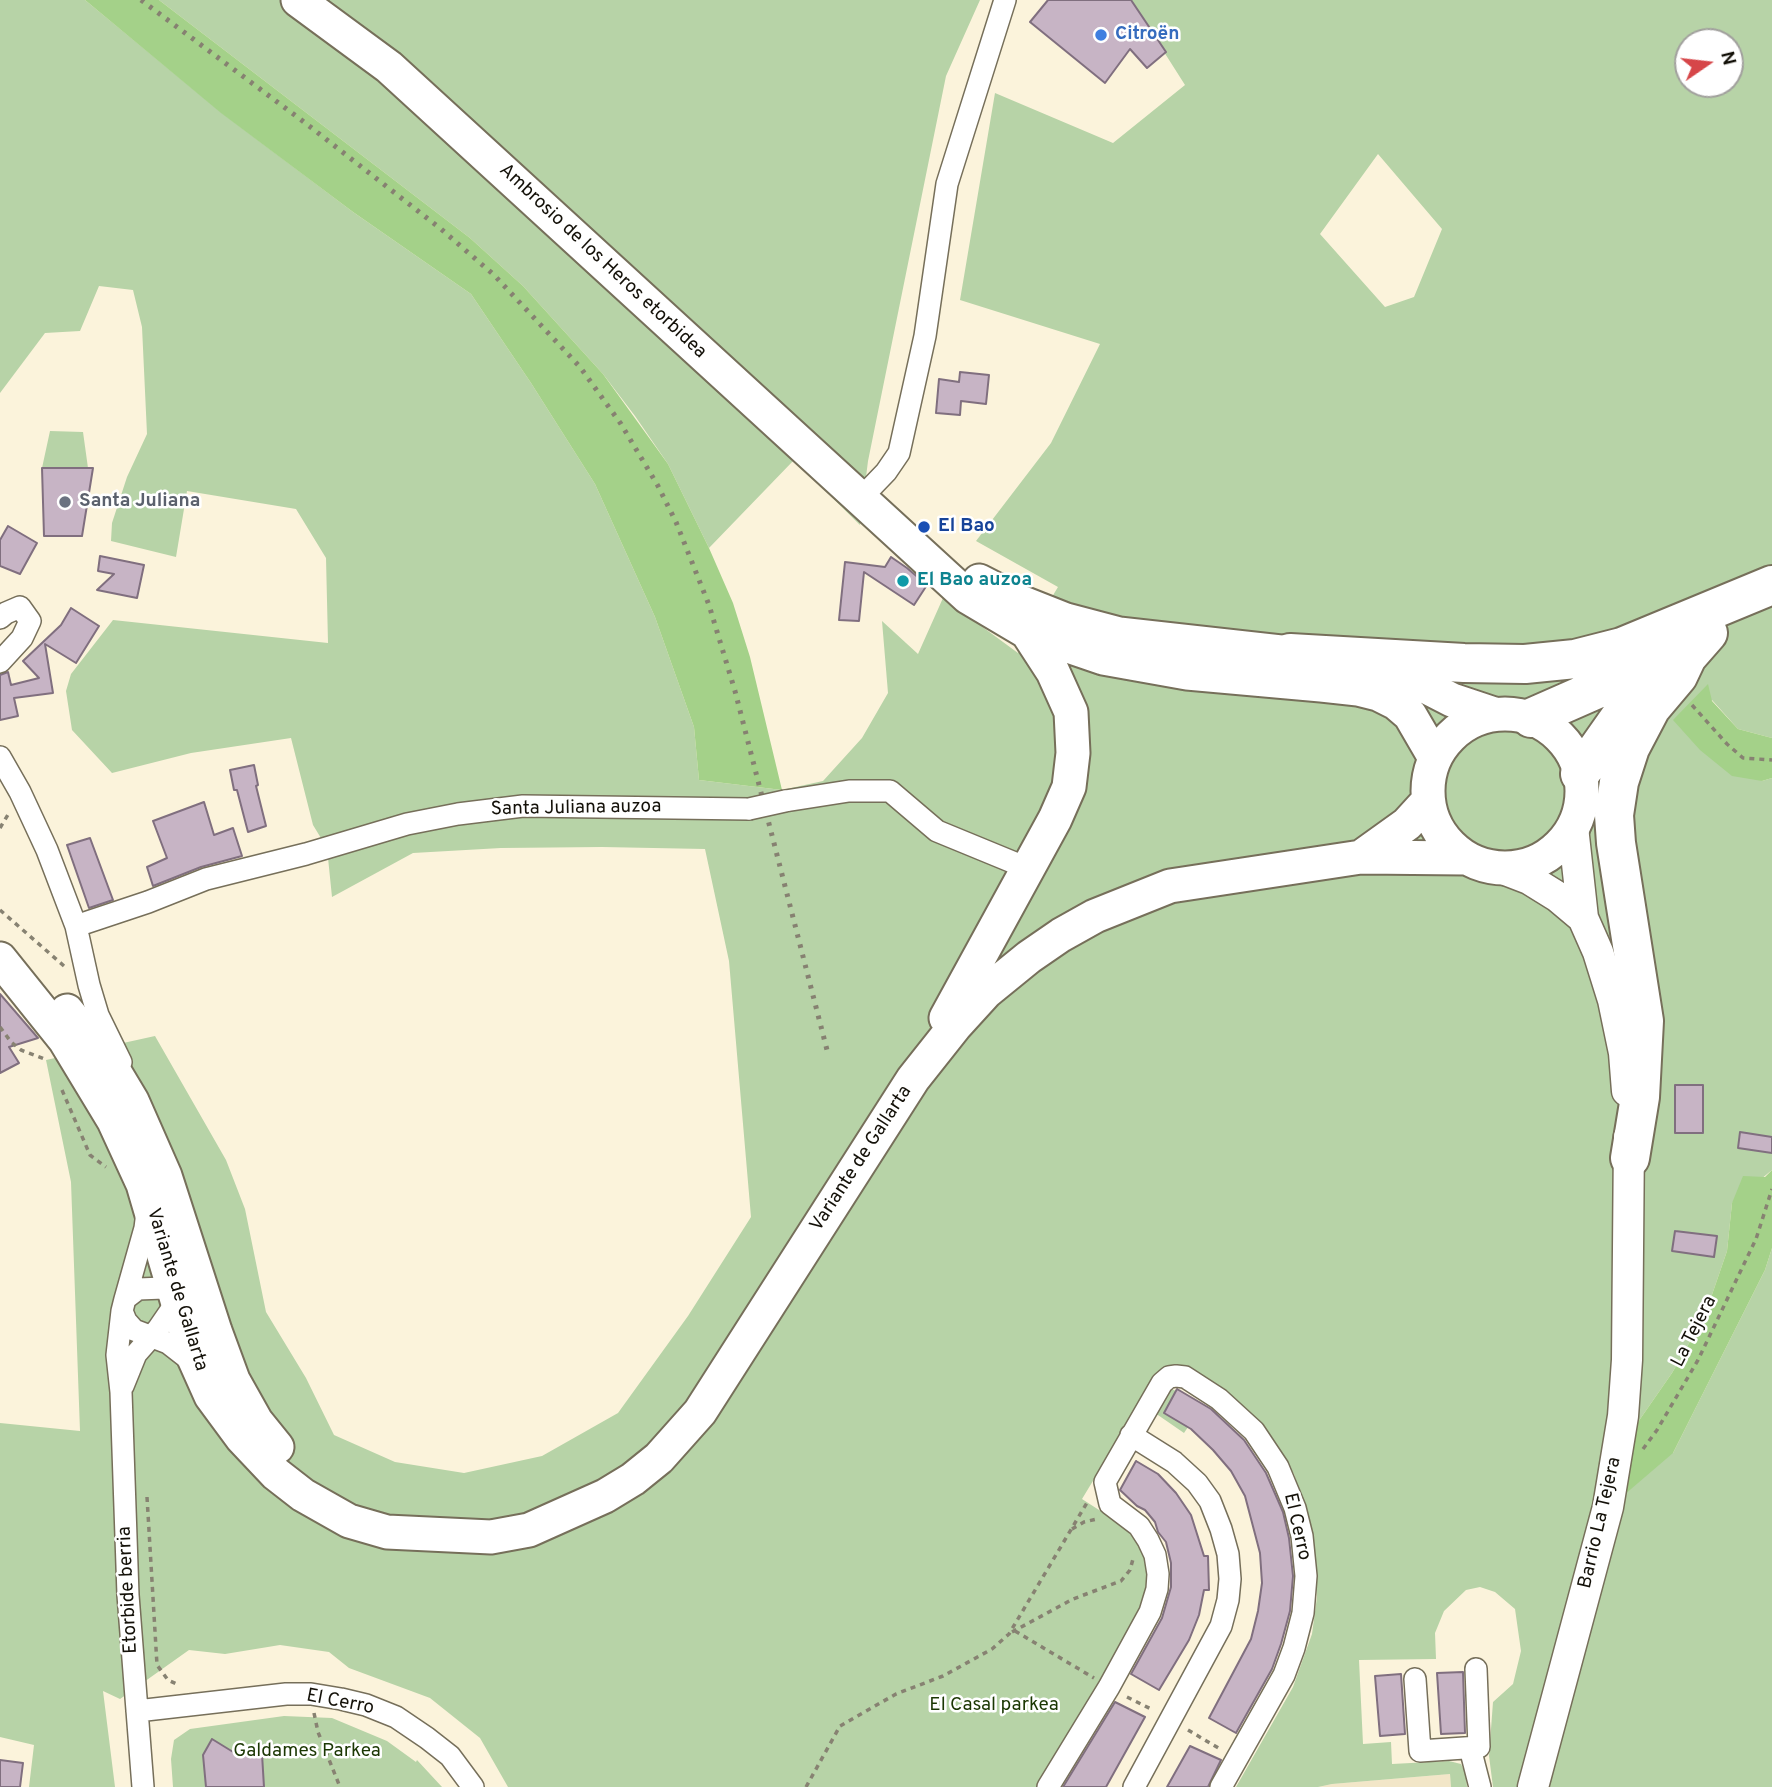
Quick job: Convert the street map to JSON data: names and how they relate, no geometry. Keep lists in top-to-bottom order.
{
  "streets": {
    "main road": ["Ambrosio de los Heros etorbidea", "Variante de Gallarta"],
    "street": [
      "Santa Juliana auzoa",
      "Barrio La Tejera",
      "El Cerro",
      "Etorbide berria"
    ],
    "path": ["La Tejera"]
  },
  "crossings": [
    ["Variante de Gallarta", "Etorbide berria"],
    ["La Tejera", "Barrio La Tejera"],
    ["El Cerro", "Etorbide berria"]
  ],
  "parks": ["El Casal parkea", "Galdames Parkea"],
  "places": [
    "Citroën",
    "Santa Juliana",
    "El Bao",
    "El Bao auzoa"
  ],
  "north": "right"
}
